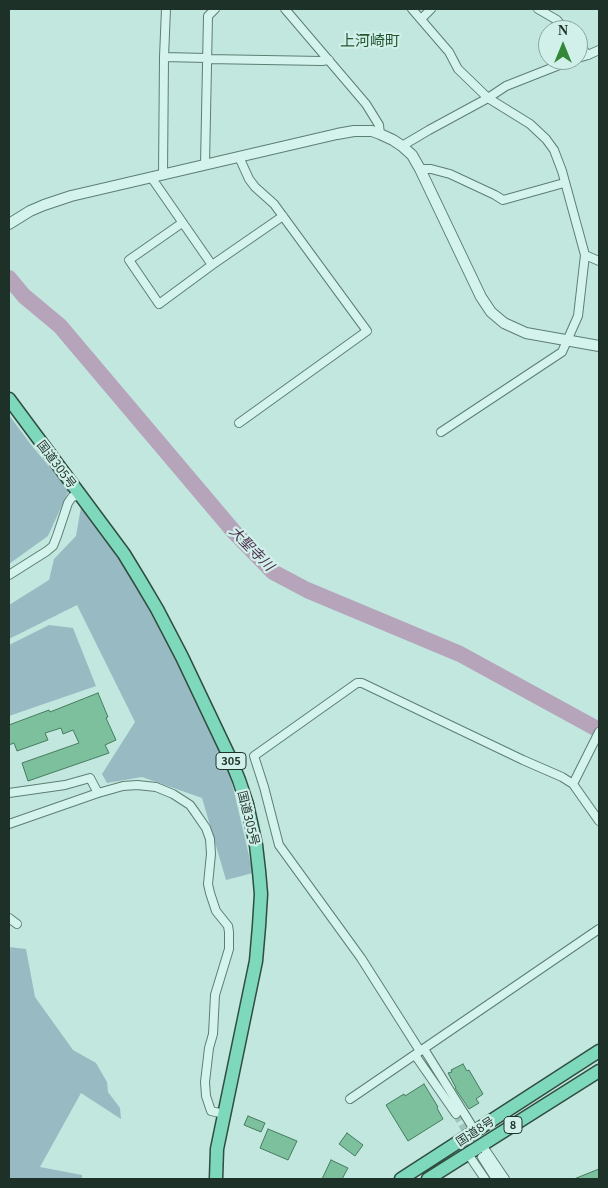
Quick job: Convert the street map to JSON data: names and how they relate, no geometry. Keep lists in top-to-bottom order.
{
  "streets": {
    "highway": [
      "国道305号",
      "305",
      "8",
      "国道8号"
    ]
  },
  "districts": ["上河崎町"],
  "water": ["大聖寺川"],
  "north": "top"
}
